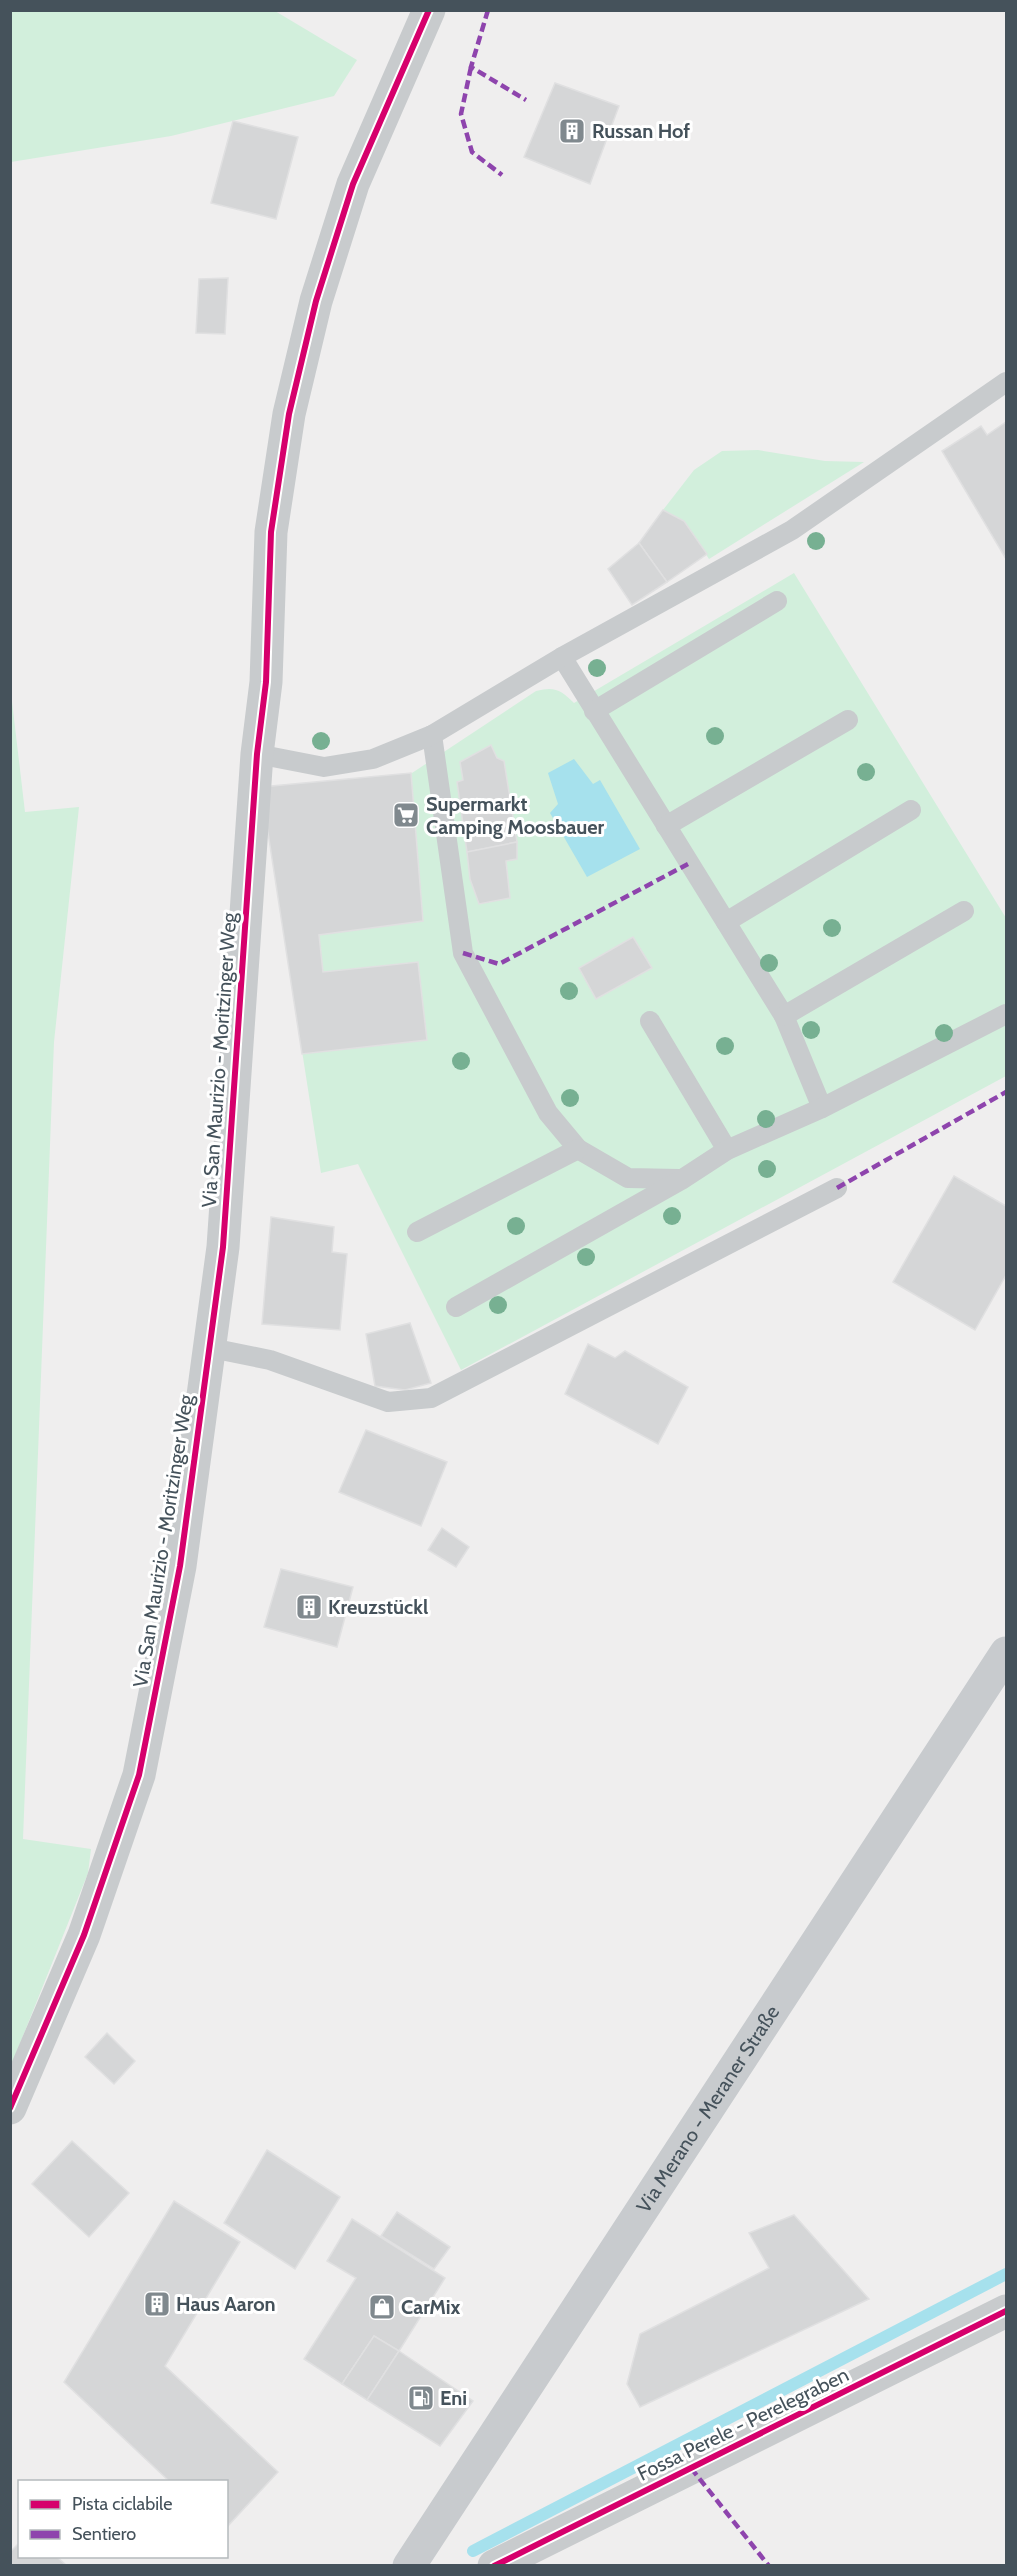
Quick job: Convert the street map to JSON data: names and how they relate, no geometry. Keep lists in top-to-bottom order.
{
  "streets": {
    "main road": ["Via Merano - Meraner Straße"],
    "street": ["Via San Maurizio - Moritzinger Weg", "Fossa Perele - Perelegraben"]
  },
  "places": {
    "building": ["Russan Hof", "Kreuzstückl", "Haus Aaron"],
    "supermarket": ["Supermarkt Camping Moosbauer"],
    "shop": ["CarMix"],
    "fuel station": ["Eni"]
  },
  "legend": ["Pista ciclabile", "Sentiero"]
}
